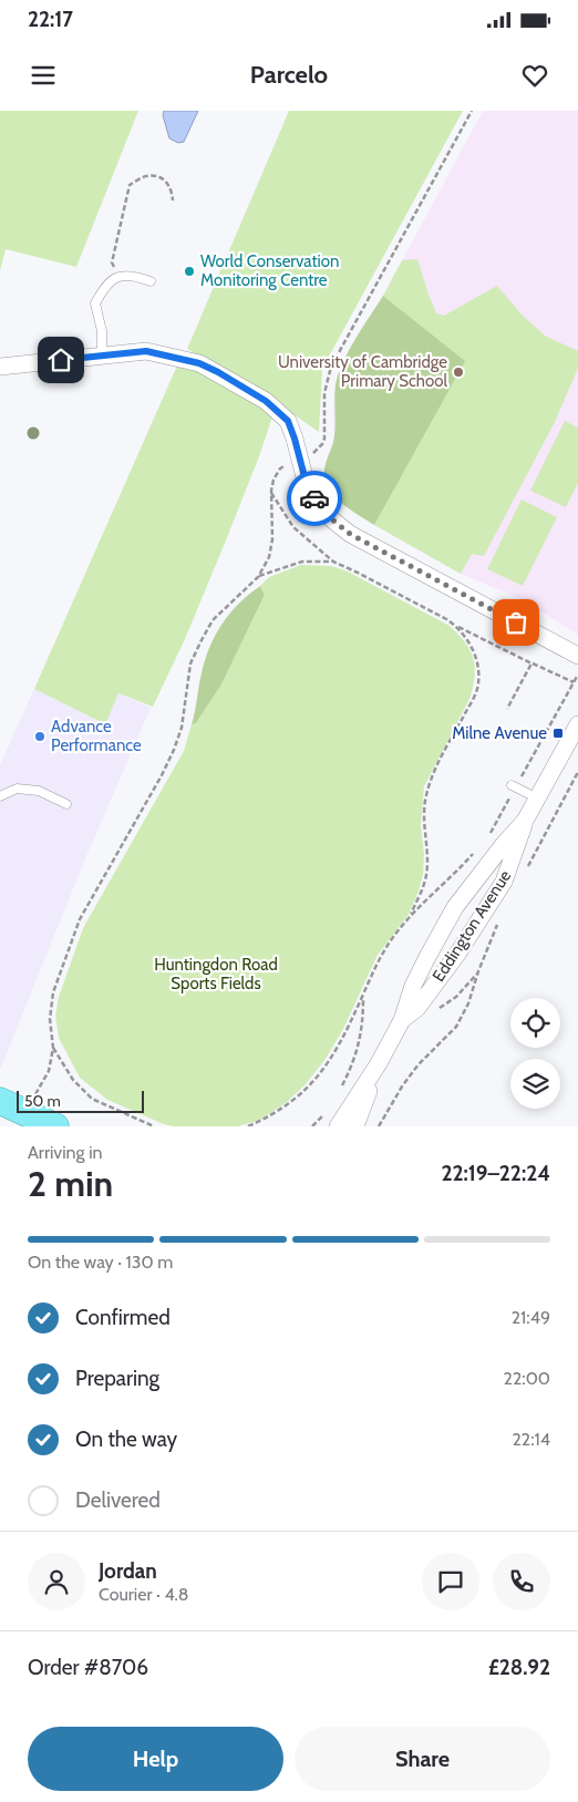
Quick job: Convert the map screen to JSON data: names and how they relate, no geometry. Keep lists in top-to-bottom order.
{
  "streets": {
    "street": ["Eddington Avenue"]
  },
  "parks": ["Huntingdon Road Sports Fields"],
  "places": {
    "other": ["World Conservation Monitoring Centre", "University of Cambridge Primary School", "Advance Performance"],
    "transit": ["Milne Avenue"]
  },
  "scale_bar": "50 m",
  "page": {
    "status": "22:17",
    "header": "Parcelo",
    "scale": "50 m",
    "heading": ["2 min", "Arriving in", "22:19–22:24"],
    "panel": [
      "Jordan",
      "Courier · 4.8",
      "Order #8706",
      "£28.92"
    ],
    "bar": "On the way · 130 m",
    "list": [
      ["Confirmed", "21:49"],
      ["Preparing", "22:00"],
      ["On the way", "22:14"],
      "Delivered"
    ],
    "buttons": ["Help", "Share"]
  }
}
